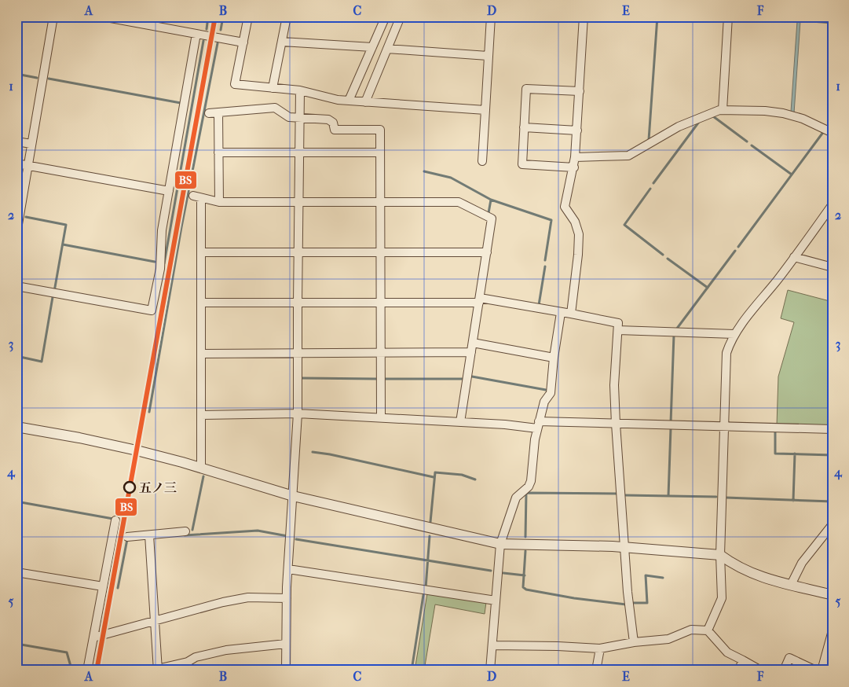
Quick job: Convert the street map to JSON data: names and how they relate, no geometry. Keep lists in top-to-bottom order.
{
  "places": ["五ノ三"],
  "lines": ["transit line BS"],
  "grid": {
    "columns": [
      "A",
      "B",
      "C",
      "D",
      "E",
      "F"
    ],
    "rows": [
      "1",
      "2",
      "3",
      "4",
      "5"
    ]
  }
}
